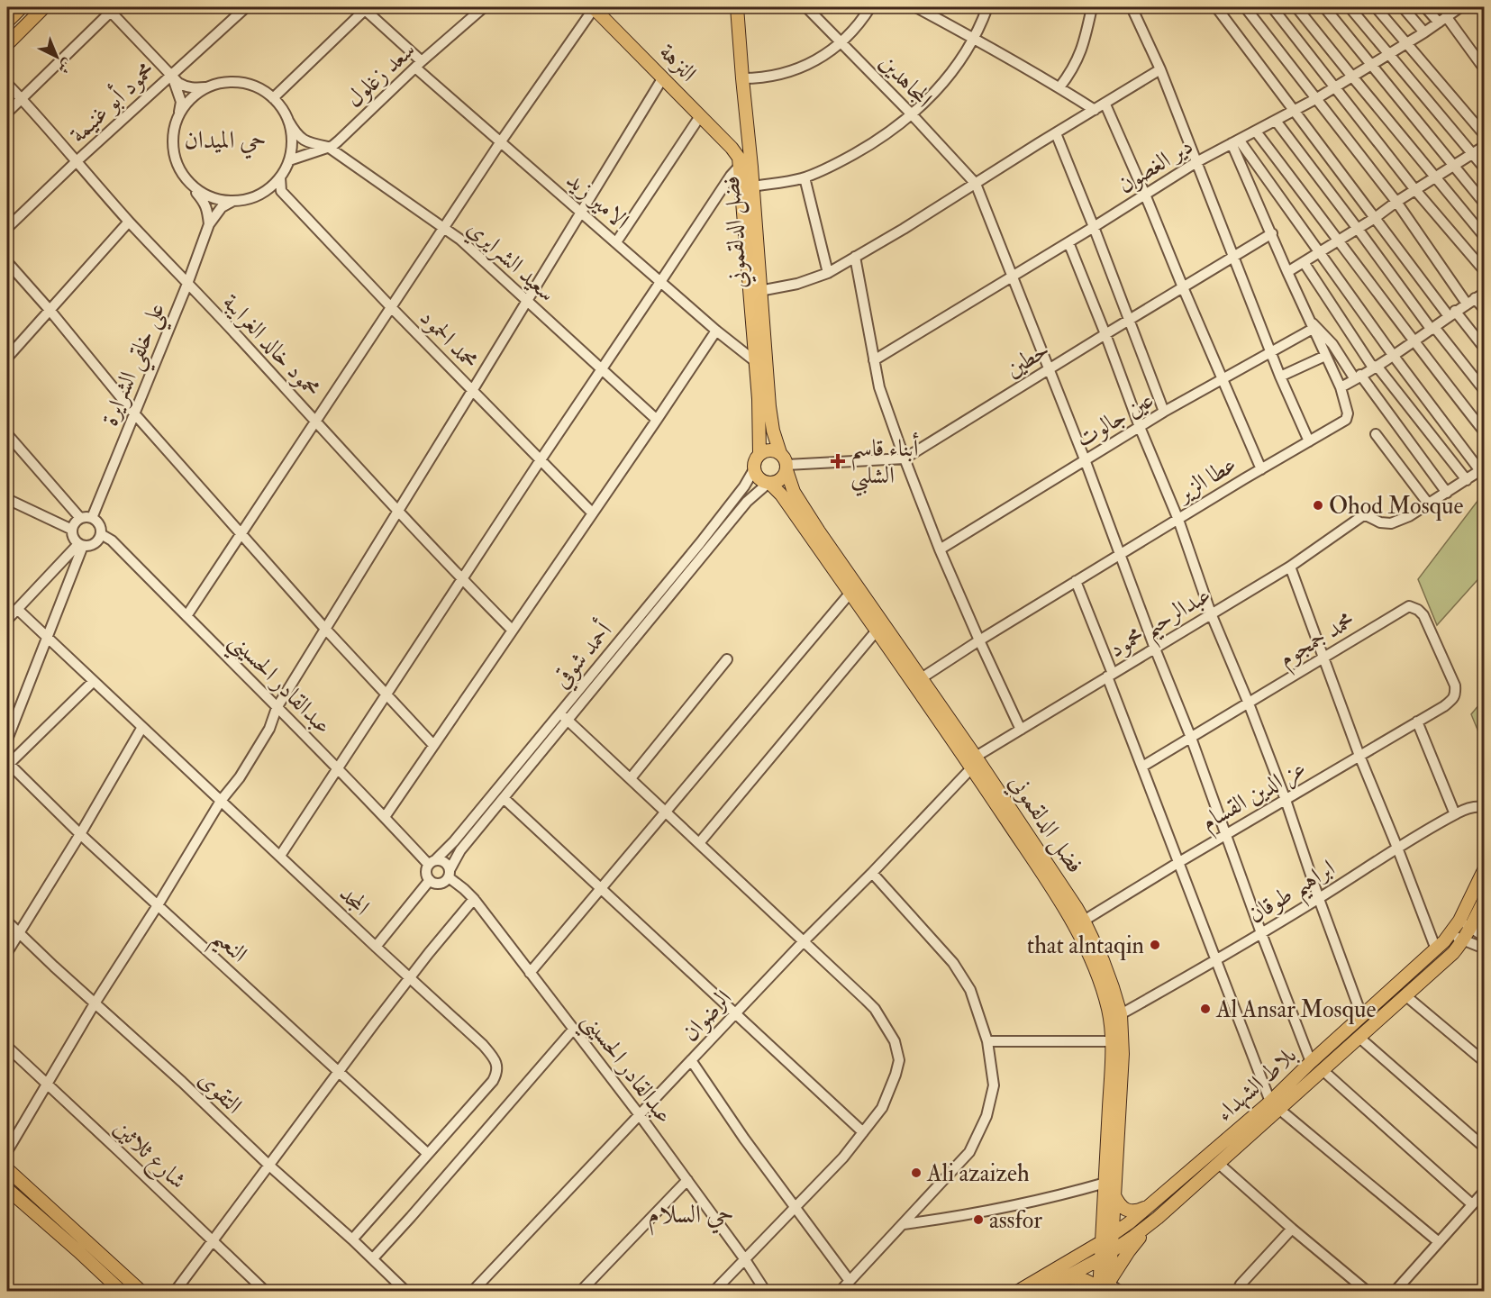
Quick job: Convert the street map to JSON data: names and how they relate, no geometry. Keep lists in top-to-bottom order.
{
  "streets": {
    "main road": ["النزهة", "فضل الدلقموني", "بلاط الشهداء"],
    "street": [
      "سعد زغلول",
      "المجاهدين",
      "محمود أبو غنيمة",
      "دير الغصون",
      "الامير زيد",
      "سعيد الشرايري",
      "محمد الحمود",
      "محمود خالد الغرايبة",
      "حطين",
      "علي خلقي الشرايرة",
      "عين جالوت",
      "عطا الزير",
      "عبدالرحيم محمود",
      "محمد جمجوم",
      "أحمد شوقي",
      "عبدالقادر الحسيني",
      "عز الدين القسام",
      "ابراهيم طوقان",
      "المجد",
      "النعيم",
      "الرضوان",
      "التقوى",
      "شارع ثلاثين"
    ]
  },
  "crossings": [
    ["سعد زغلول", "الامير زيد"],
    ["سعد زغلول", "سعيد الشرايري"],
    ["سعد زغلول", "علي خلقي الشرايرة"],
    ["محمود أبو غنيمة", "محمود خالد الغرايبة"],
    ["فضل الدلقموني", "حطين"],
    ["فضل الدلقموني", "عطا الزير"],
    ["فضل الدلقموني", "عبدالرحيم محمود"],
    ["فضل الدلقموني", "أحمد شوقي"],
    ["فضل الدلقموني", "عز الدين القسام"],
    ["فضل الدلقموني", "ابراهيم طوقان"],
    ["فضل الدلقموني", "الرضوان"],
    ["فضل الدلقموني", "بلاط الشهداء"],
    ["محمود خالد الغرايبة", "علي خلقي الشرايرة"],
    ["حطين", "أحمد شوقي"],
    ["علي خلقي الشرايرة", "عبدالقادر الحسيني"],
    ["عبدالرحيم محمود", "الرضوان"],
    ["محمد جمجوم", "عز الدين القسام"],
    ["أحمد شوقي", "عبدالقادر الحسيني"],
    ["عبدالقادر الحسيني", "الرضوان"],
    ["المجد", "النعيم"],
    ["المجد", "التقوى"]
  ],
  "districts": ["حي الميدان", "حي السلام"],
  "places": {
    "health": ["أبناء قاسم الشلبي"],
    "other": [
      "Ohod Mosque",
      "that alntaqin",
      "Al Ansar Mosque",
      "Ali azaizeh",
      "assfor"
    ]
  },
  "north": "bottom right"
}
